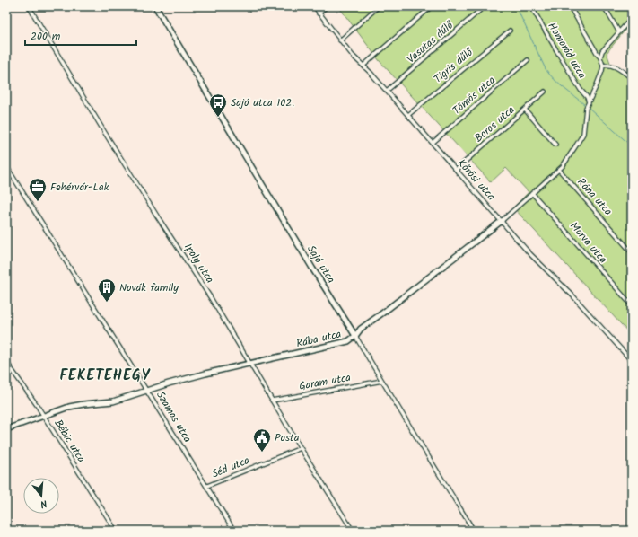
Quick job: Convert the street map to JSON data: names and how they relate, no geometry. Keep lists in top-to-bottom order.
{
  "streets": {
    "street": [
      "Vasutas dűlő",
      "Homoród utca",
      "Tigris dűlő",
      "Tömös utca",
      "Boros utca",
      "Kőrösi utca",
      "Róna utca",
      "Morva utca",
      "Ipoly utca",
      "Sajó utca",
      "Rába utca",
      "Garam utca",
      "Szamos utca",
      "Bébic utca",
      "Séd utca"
    ]
  },
  "crossings": [
    ["Vasutas dűlő", "Kőrösi utca"],
    ["Homoród utca", "Rába utca"],
    ["Tigris dűlő", "Kőrösi utca"],
    ["Tömös utca", "Kőrösi utca"],
    ["Boros utca", "Kőrösi utca"],
    ["Kőrösi utca", "Rába utca"],
    ["Róna utca", "Rába utca"],
    ["Morva utca", "Rába utca"],
    ["Ipoly utca", "Rába utca"],
    ["Ipoly utca", "Garam utca"],
    ["Ipoly utca", "Séd utca"],
    ["Sajó utca", "Rába utca"],
    ["Sajó utca", "Garam utca"],
    ["Rába utca", "Szamos utca"],
    ["Rába utca", "Bébic utca"],
    ["Szamos utca", "Séd utca"]
  ],
  "districts": ["FEKETEHEGY"],
  "places": {
    "bus stop": ["Sajó utca 102."],
    "office": ["Fehérvár-Lak"],
    "building": ["Novák family"],
    "public building": ["Posta"]
  },
  "scale_bar": "200 m",
  "north": "bottom"
}
